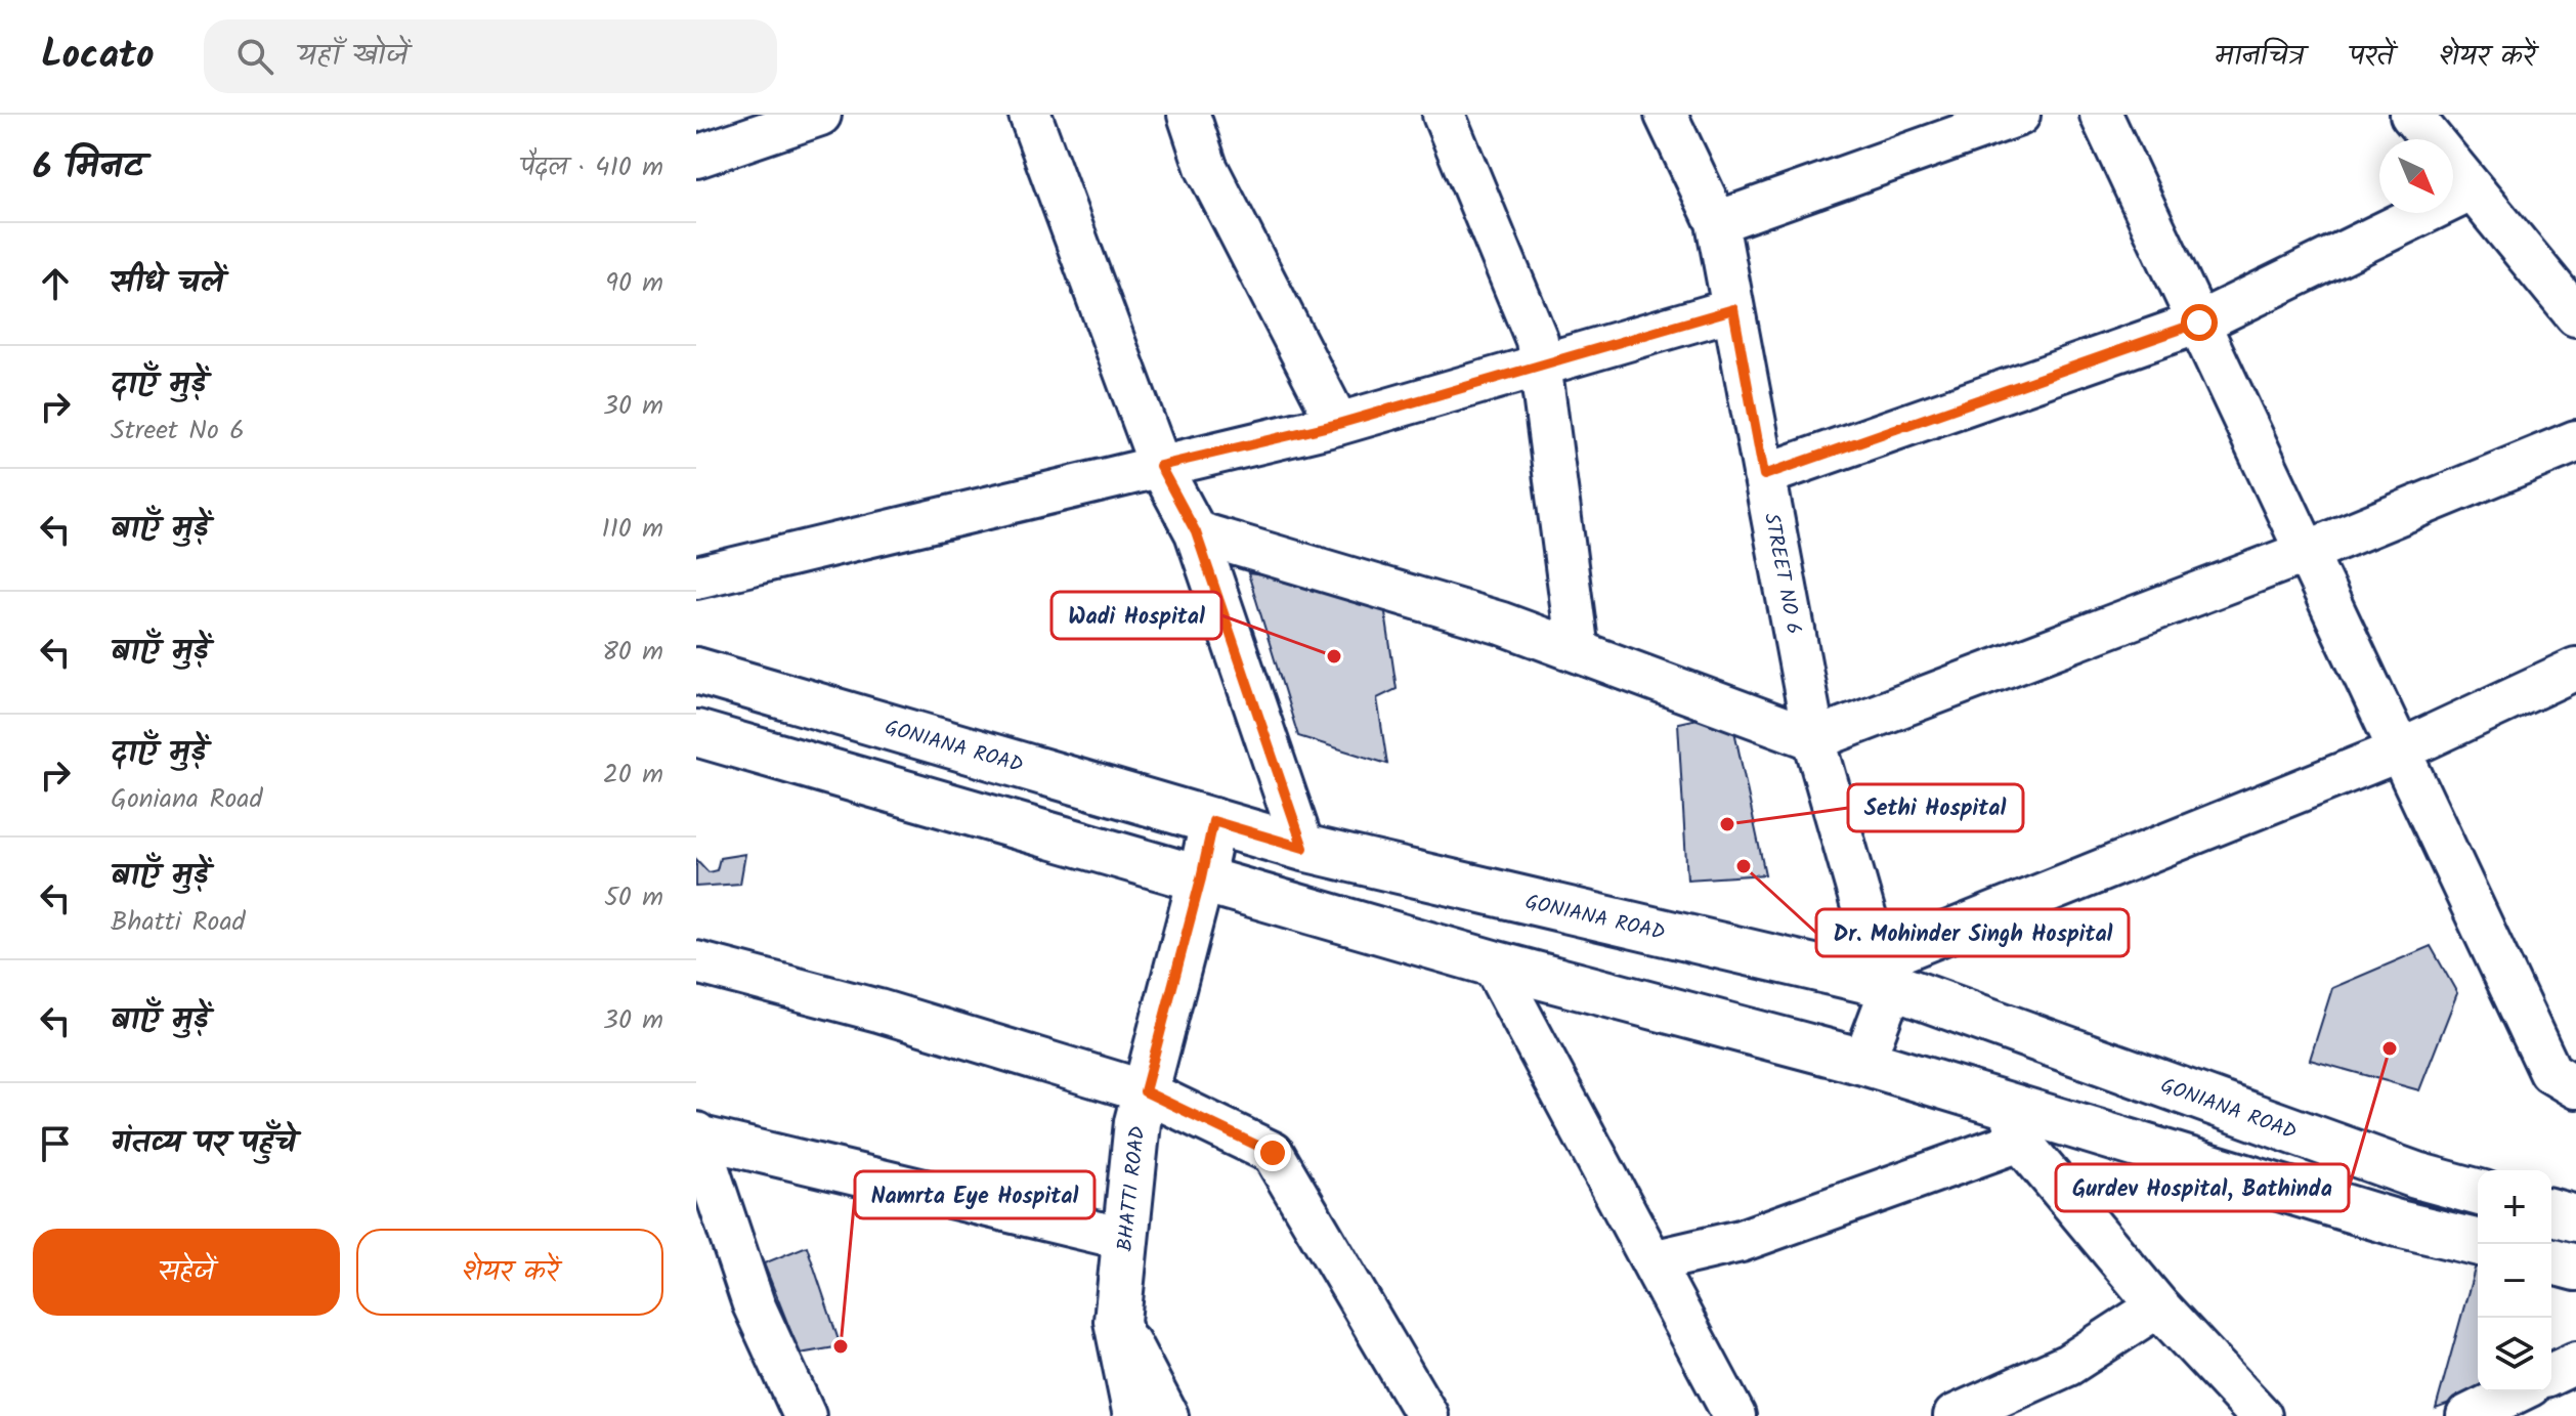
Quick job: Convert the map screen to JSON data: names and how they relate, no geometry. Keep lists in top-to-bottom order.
{
  "streets": {
    "main road": ["GONIANA ROAD", "BHATTI ROAD"],
    "street": ["STREET NO 6"]
  },
  "crossings": [
    ["STREET NO 6", "GONIANA ROAD"],
    ["GONIANA ROAD", "BHATTI ROAD"]
  ],
  "places": [
    "Wadi Hospital",
    "Sethi Hospital",
    "Dr. Mohinder Singh Hospital",
    "Gurdev Hospital, Bathinda",
    "Namrta Eye Hospital"
  ],
  "north": "bottom right",
  "page": {
    "header": "Locato",
    "search": "यहाँ खोजें",
    "nav": ["मानचित्र", "परतें", "शेयर करें"],
    "heading": ["6 मिनट", "पैदल · 410 m"],
    "list": [
      ["सीधे चलें", "90 m"],
      ["दाएँ मुड़ें", "Street No 6", "30 m"],
      ["बाएँ मुड़ें", "110 m"],
      ["बाएँ मुड़ें", "80 m"],
      ["दाएँ मुड़ें", "Goniana Road", "20 m"],
      ["बाएँ मुड़ें", "Bhatti Road", "50 m"],
      ["बाएँ मुड़ें", "30 m"],
      "गंतव्य पर पहुँचे"
    ],
    "map_buttons": ["+", "−"],
    "buttons": ["सहेजें", "शेयर करें"]
  }
}
